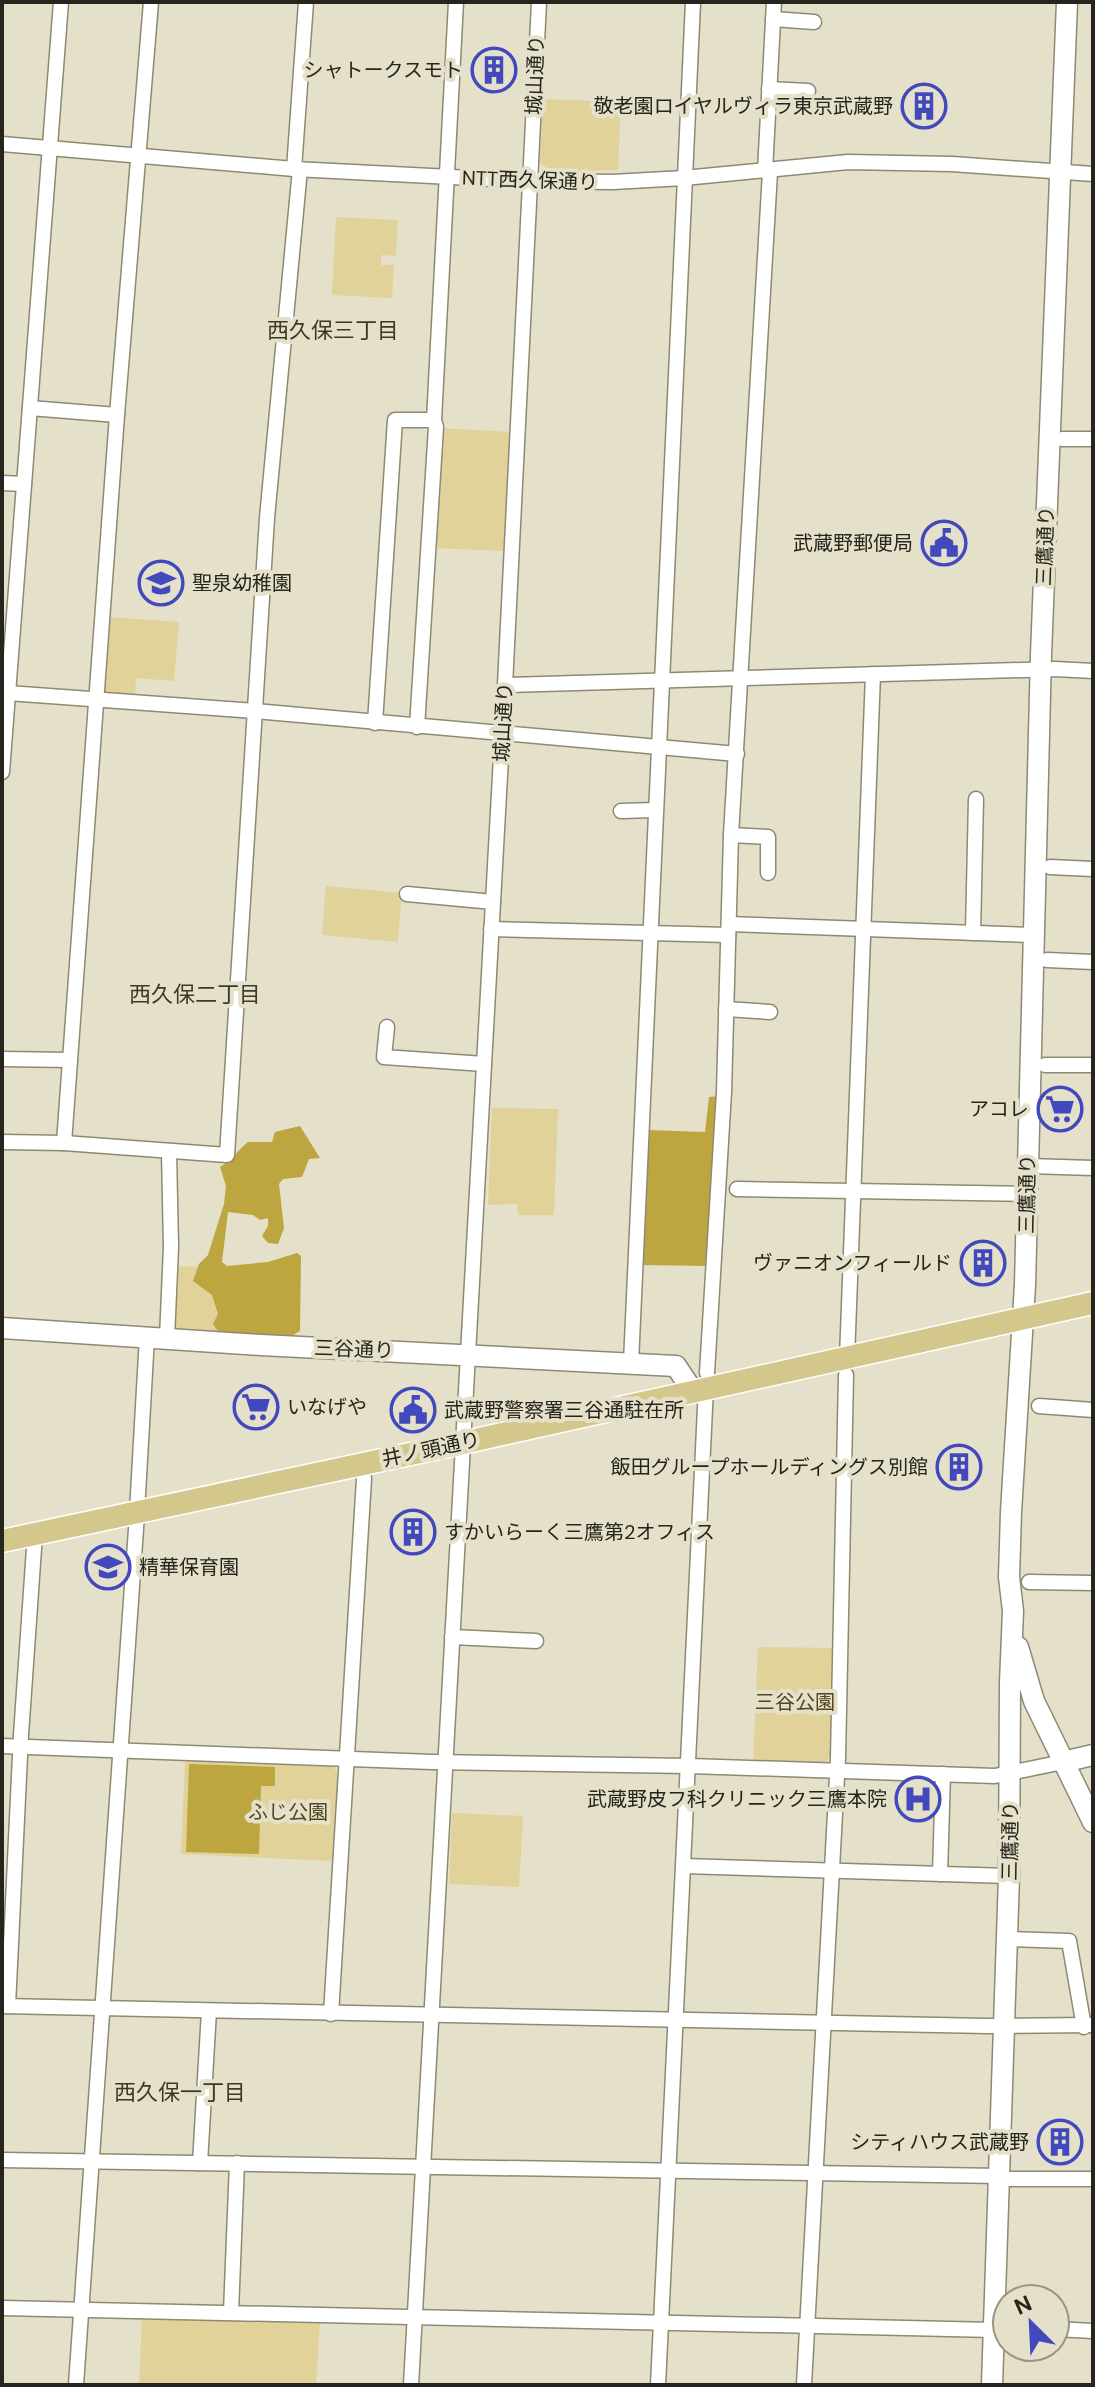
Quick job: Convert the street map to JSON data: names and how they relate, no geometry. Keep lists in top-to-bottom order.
{
  "streets": {
    "main road": ["三鷹通り", "三谷通り", "井ノ頭通り"],
    "street": ["城山通り", "NTT西久保通り"]
  },
  "crossings": [
    ["城山通り", "NTT西久保通り"],
    ["城山通り", "三谷通り"],
    ["城山通り", "井ノ頭通り"],
    ["NTT西久保通り", "三鷹通り"],
    ["三鷹通り", "井ノ頭通り"],
    ["三谷通り", "井ノ頭通り"]
  ],
  "districts": ["西久保三丁目", "西久保二丁目", "西久保一丁目"],
  "parks": ["三谷公園", "ふじ公園"],
  "places": {
    "building": [
      "シャトークスモト",
      "敬老園ロイヤルヴィラ東京武蔵野",
      "ヴァニオンフィールド",
      "飯田グループホールディングス別館",
      "すかいらーく三鷹第2オフィス",
      "シティハウス武蔵野"
    ],
    "public building": ["武蔵野郵便局", "武蔵野警察署三谷通駐在所"],
    "school or university": ["聖泉幼稚園", "精華保育園"],
    "supermarket": ["アコレ", "いなげや"],
    "hospital": ["武蔵野皮フ科クリニック三鷹本院"]
  },
  "north": "top left"
}
